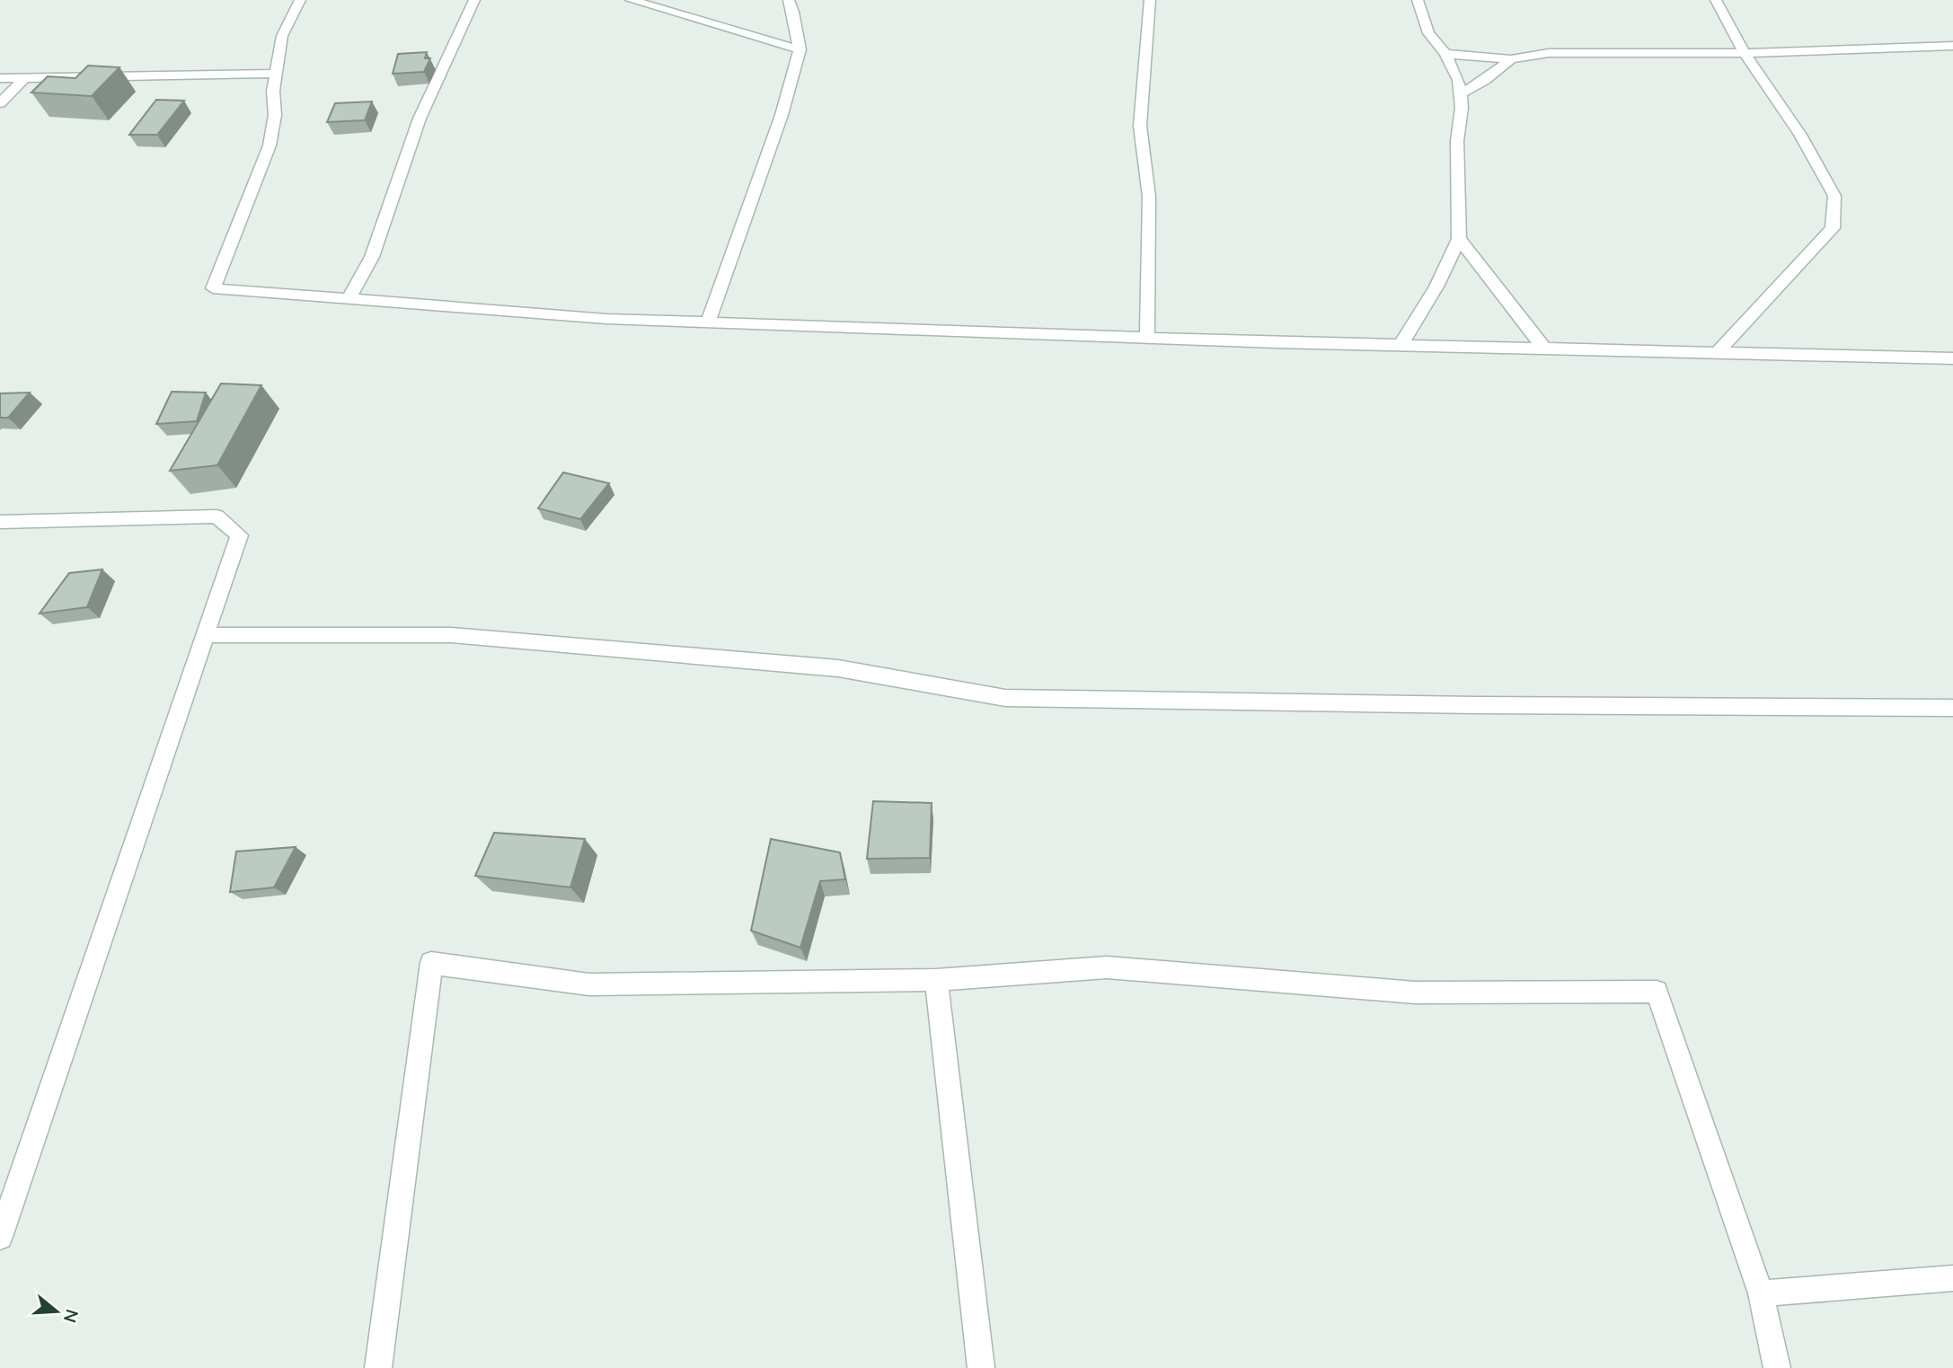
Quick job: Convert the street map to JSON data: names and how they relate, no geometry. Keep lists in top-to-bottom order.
{
  "north": "right"
}
